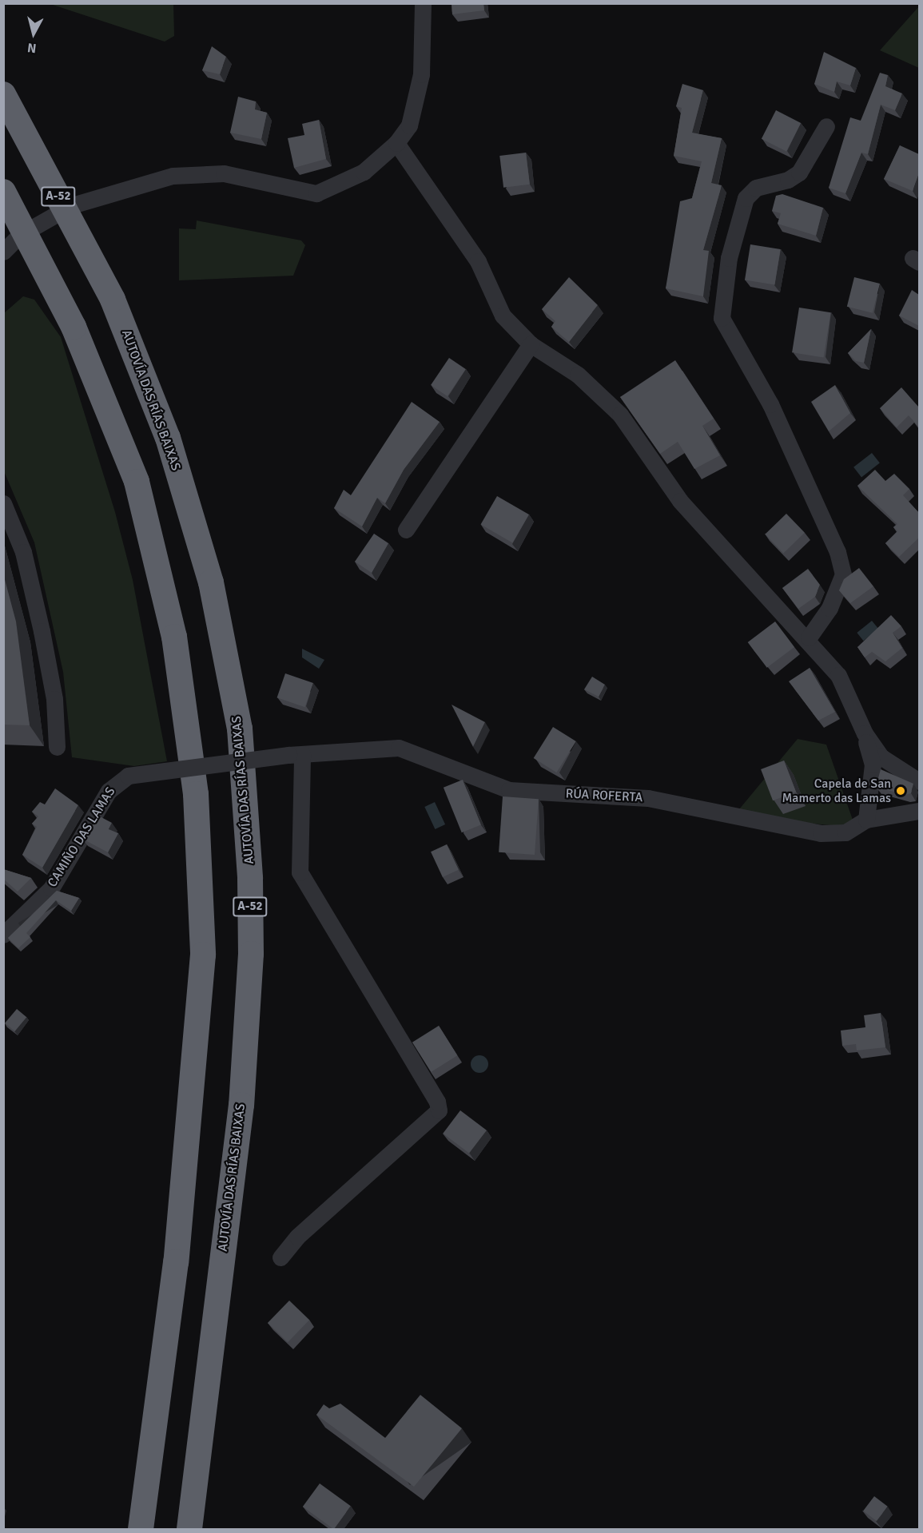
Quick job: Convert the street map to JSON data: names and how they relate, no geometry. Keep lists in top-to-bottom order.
{
  "streets": {
    "highway": ["A-52", "AUTOVÍA DAS RÍAS BAIXAS"],
    "street": ["RÚA ROFERTA", "CAMIÑO DAS LAMAS"]
  },
  "crossings": [
    ["RÚA ROFERTA", "CAMIÑO DAS LAMAS"]
  ],
  "places": ["Capela de San Mamerto das Lamas"],
  "north": "bottom"
}
